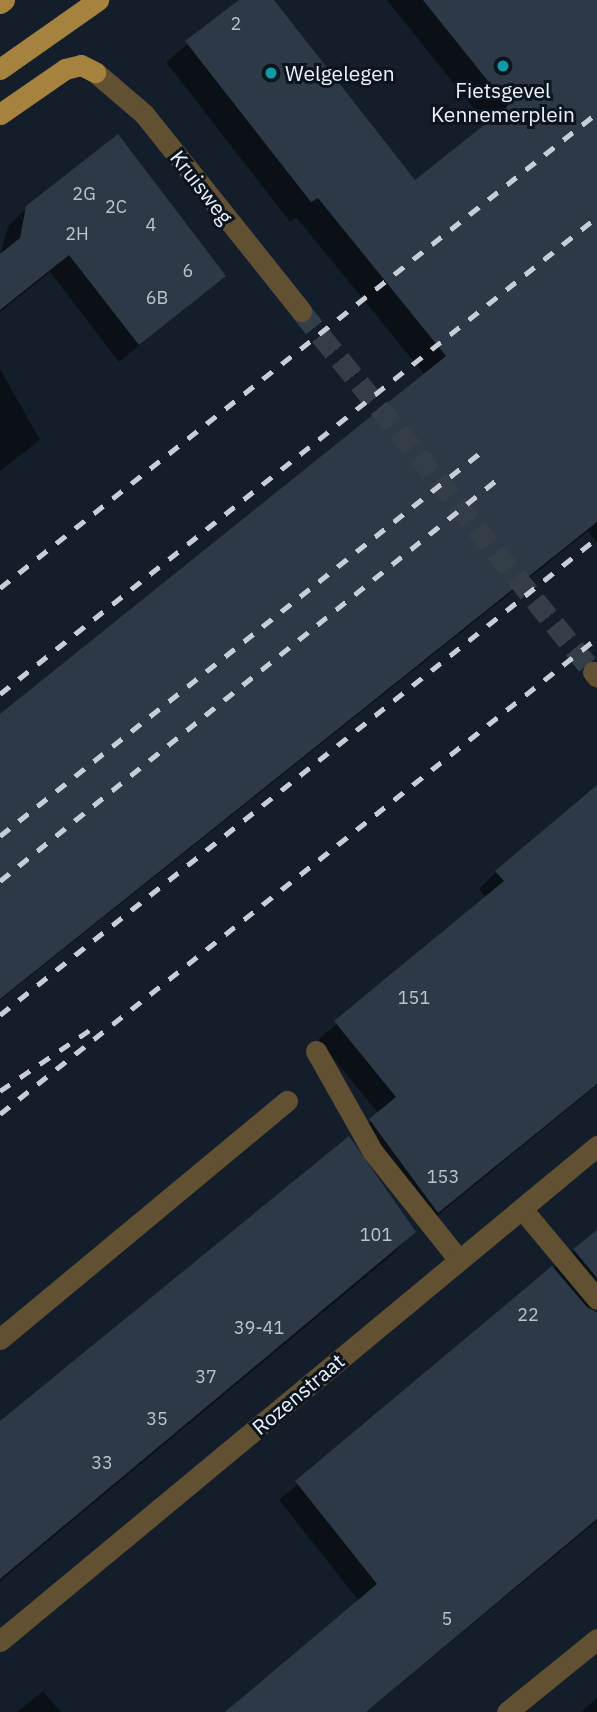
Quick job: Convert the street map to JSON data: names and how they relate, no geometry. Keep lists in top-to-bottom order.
{
  "streets": {
    "street": ["Kruisweg", "Rozenstraat"]
  },
  "places": ["Fietsgevel Kennemerplein", "Welgelegen"],
  "house_numbers": [
    "2",
    "2G",
    "2C",
    "4",
    "2H",
    "6",
    "6B",
    "151",
    "153",
    "101",
    "22",
    "39-41",
    "37",
    "35",
    "33",
    "5"
  ]
}
